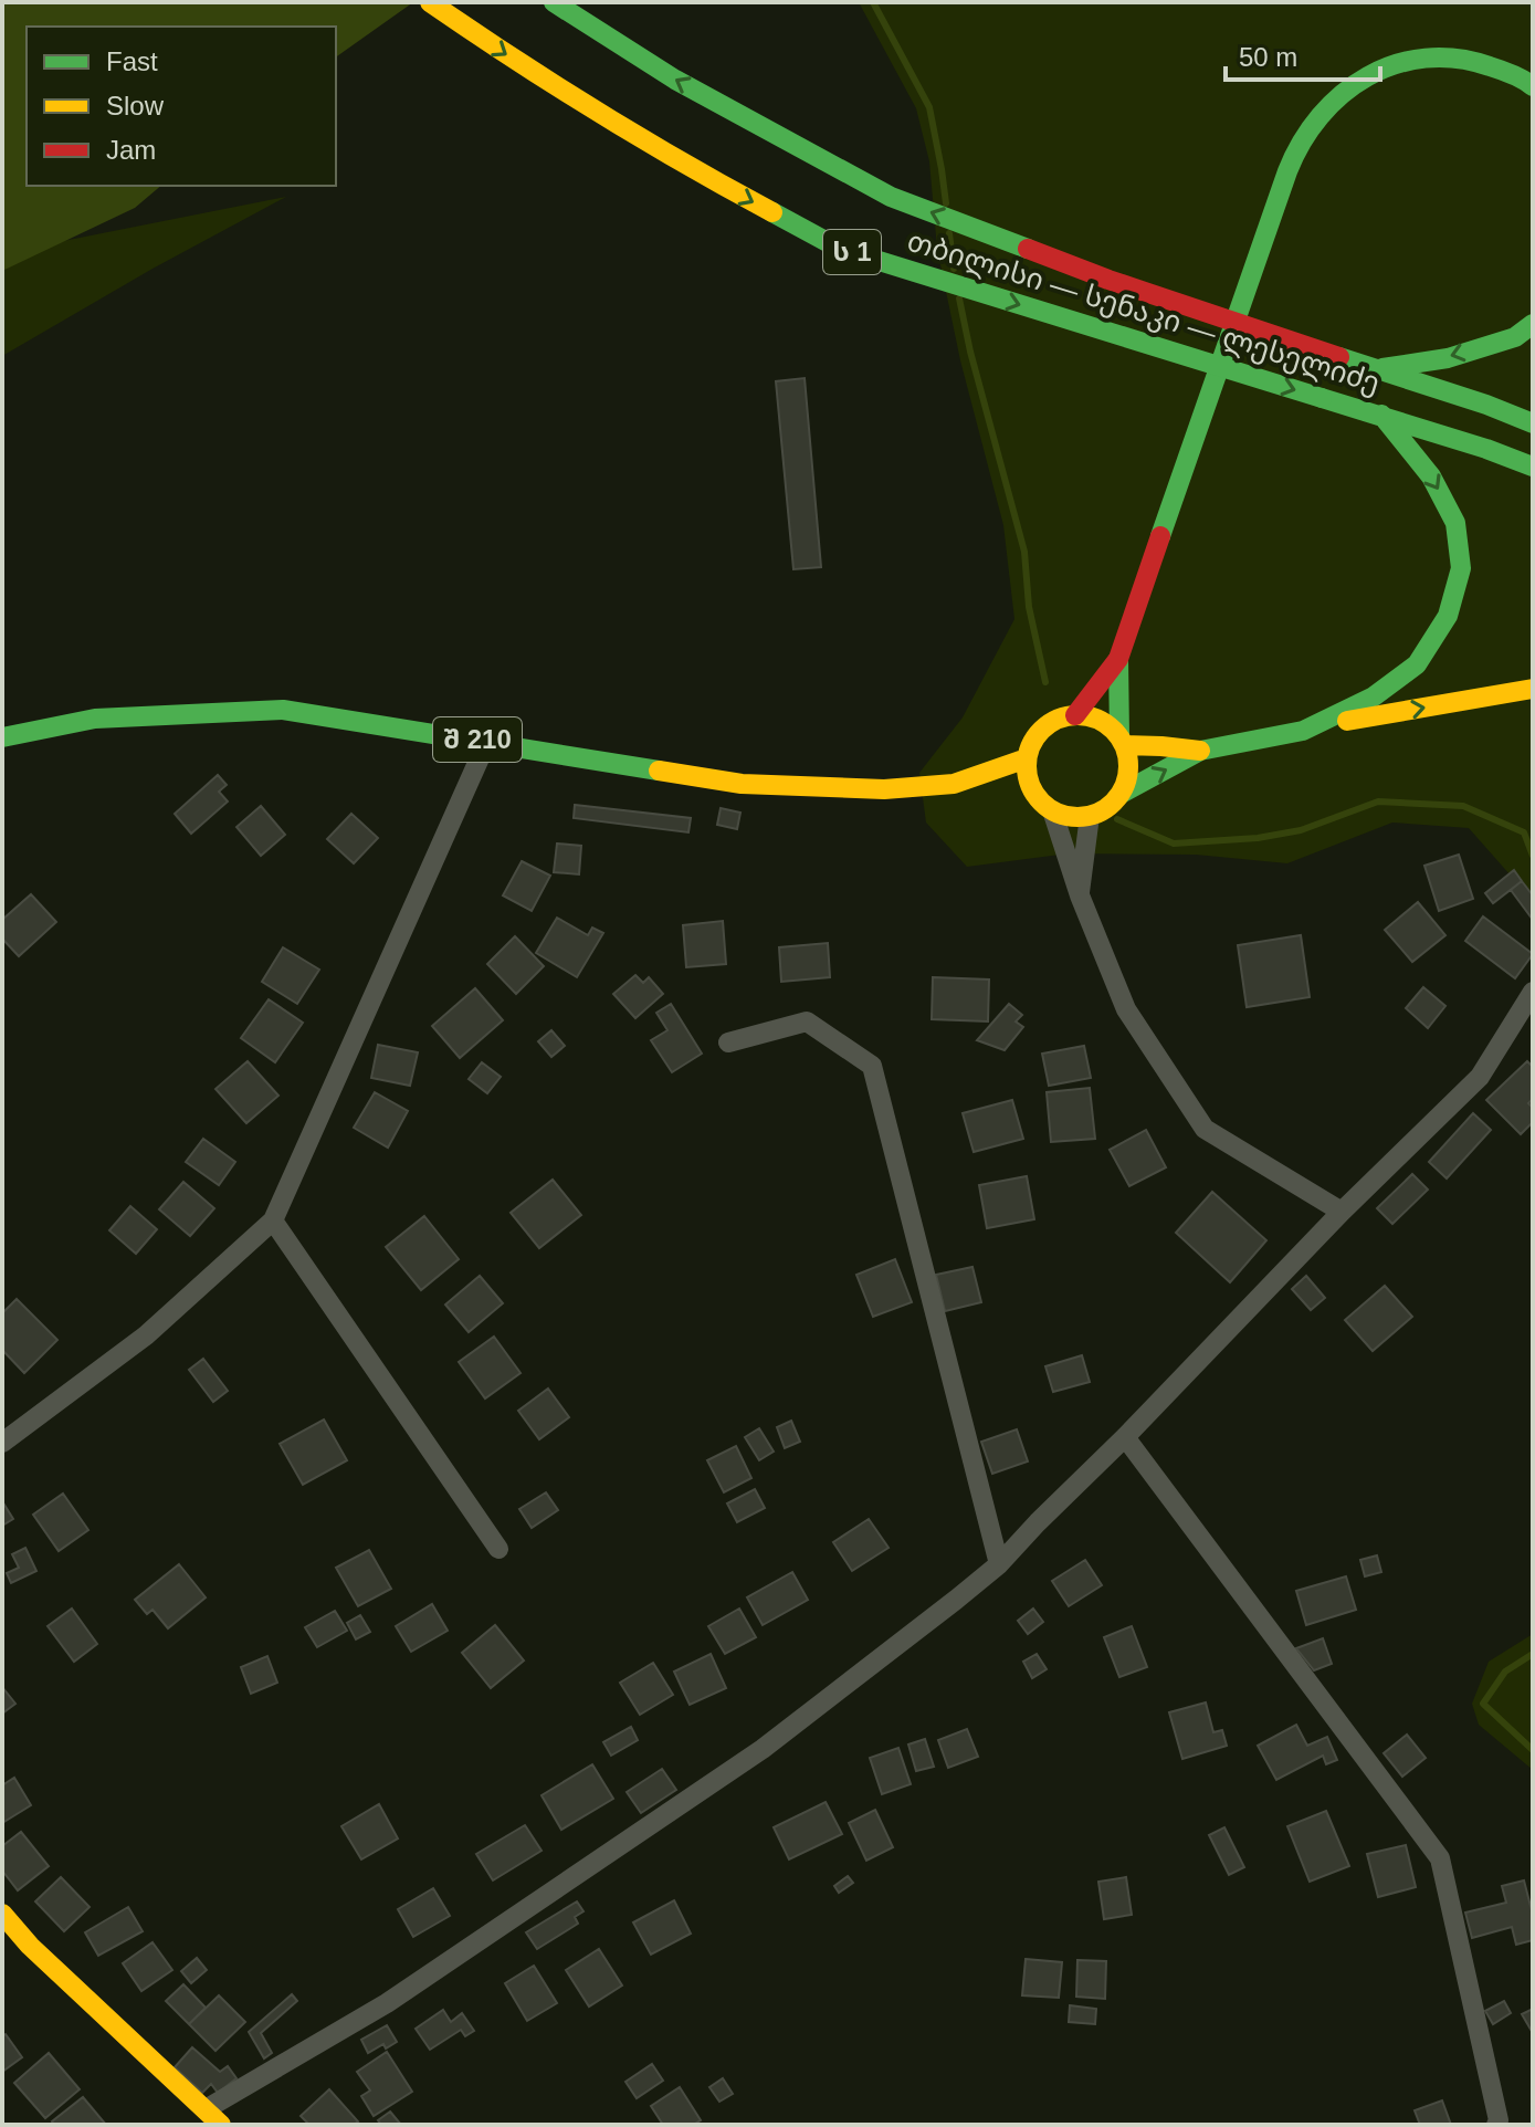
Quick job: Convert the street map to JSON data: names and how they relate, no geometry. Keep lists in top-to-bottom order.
{
  "streets": {
    "main road": ["ს 1", "თბილისი — სენაკი — ლესელიძე", "შ 210"]
  },
  "legend": ["Fast", "Slow", "Jam"],
  "scale_bar": "50 m"
}
